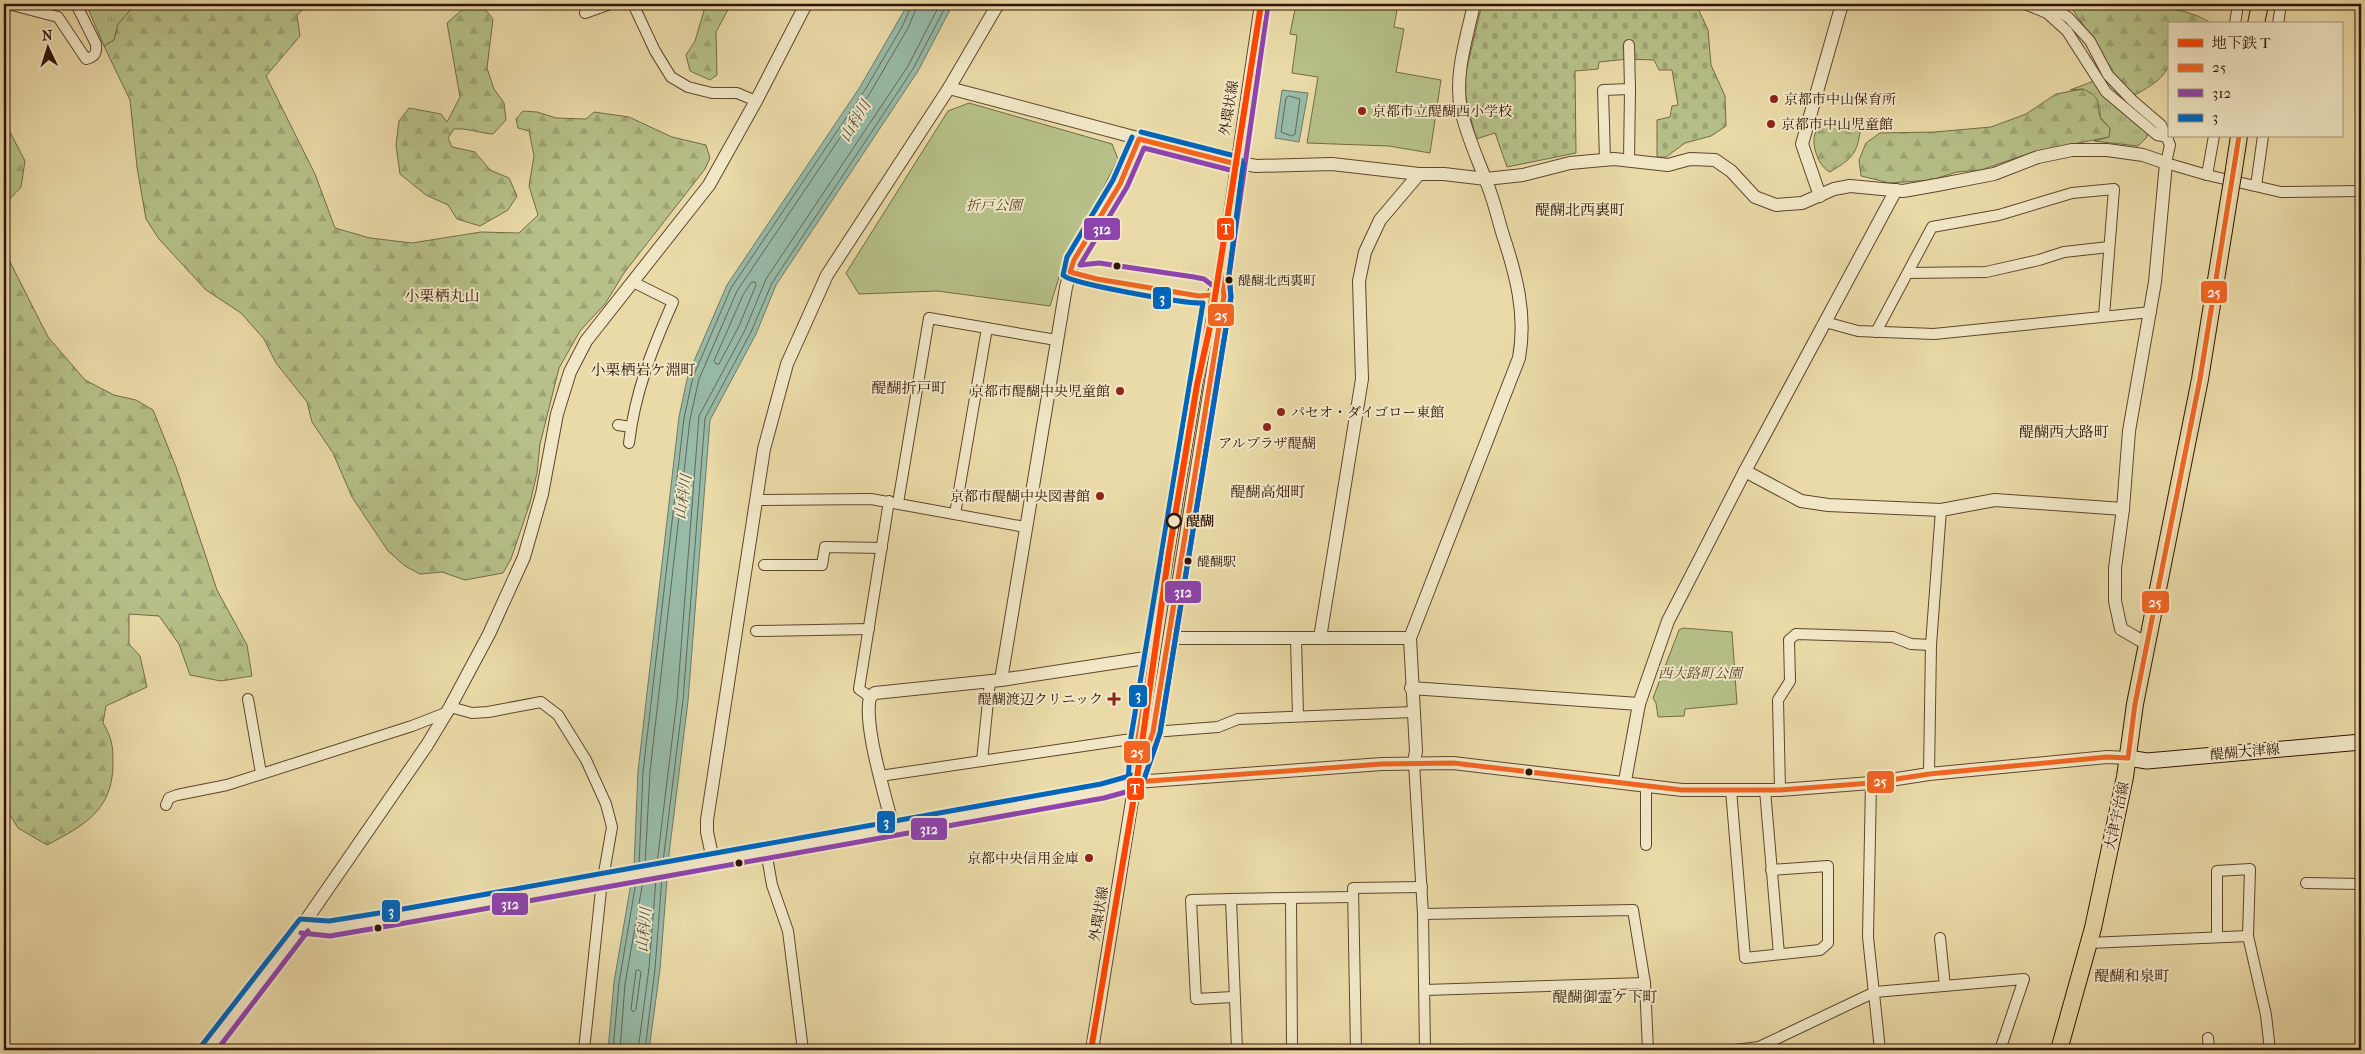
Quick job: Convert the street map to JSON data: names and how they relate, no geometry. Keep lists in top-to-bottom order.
{
  "streets": {
    "main road": ["醍醐大津線", "大津宇治線"],
    "street": ["外環状線"]
  },
  "crossings": [
    ["醍醐大津線", "大津宇治線"]
  ],
  "districts": [
    "醍醐北西裏町",
    "小栗栖丸山",
    "小栗栖岩ケ淵町",
    "醍醐折戸町",
    "醍醐西大路町",
    "醍醐高畑町",
    "醍醐和泉町",
    "醍醐御霊ケ下町"
  ],
  "water": ["山科川"],
  "parks": ["折戸公園", "西大路町公園"],
  "places": {
    "other": [
      "京都市中山保育所",
      "京都市立醍醐西小学校",
      "京都市中山児童館",
      "醍醐北西裏町",
      "京都市醍醐中央児童館",
      "パセオ・ダイゴロー東館",
      "アルプラザ醍醐",
      "京都市醍醐中央図書館",
      "醍醐",
      "醍醐駅",
      "京都中央信用金庫"
    ],
    "health": ["醍醐渡辺クリニック"]
  },
  "lines": [
    "metro line T",
    "transit line 312",
    "transit line 3",
    "transit line 25"
  ],
  "legend": [
    "地下鉄 T",
    "25",
    "312",
    "3"
  ],
  "north": "top"
}
